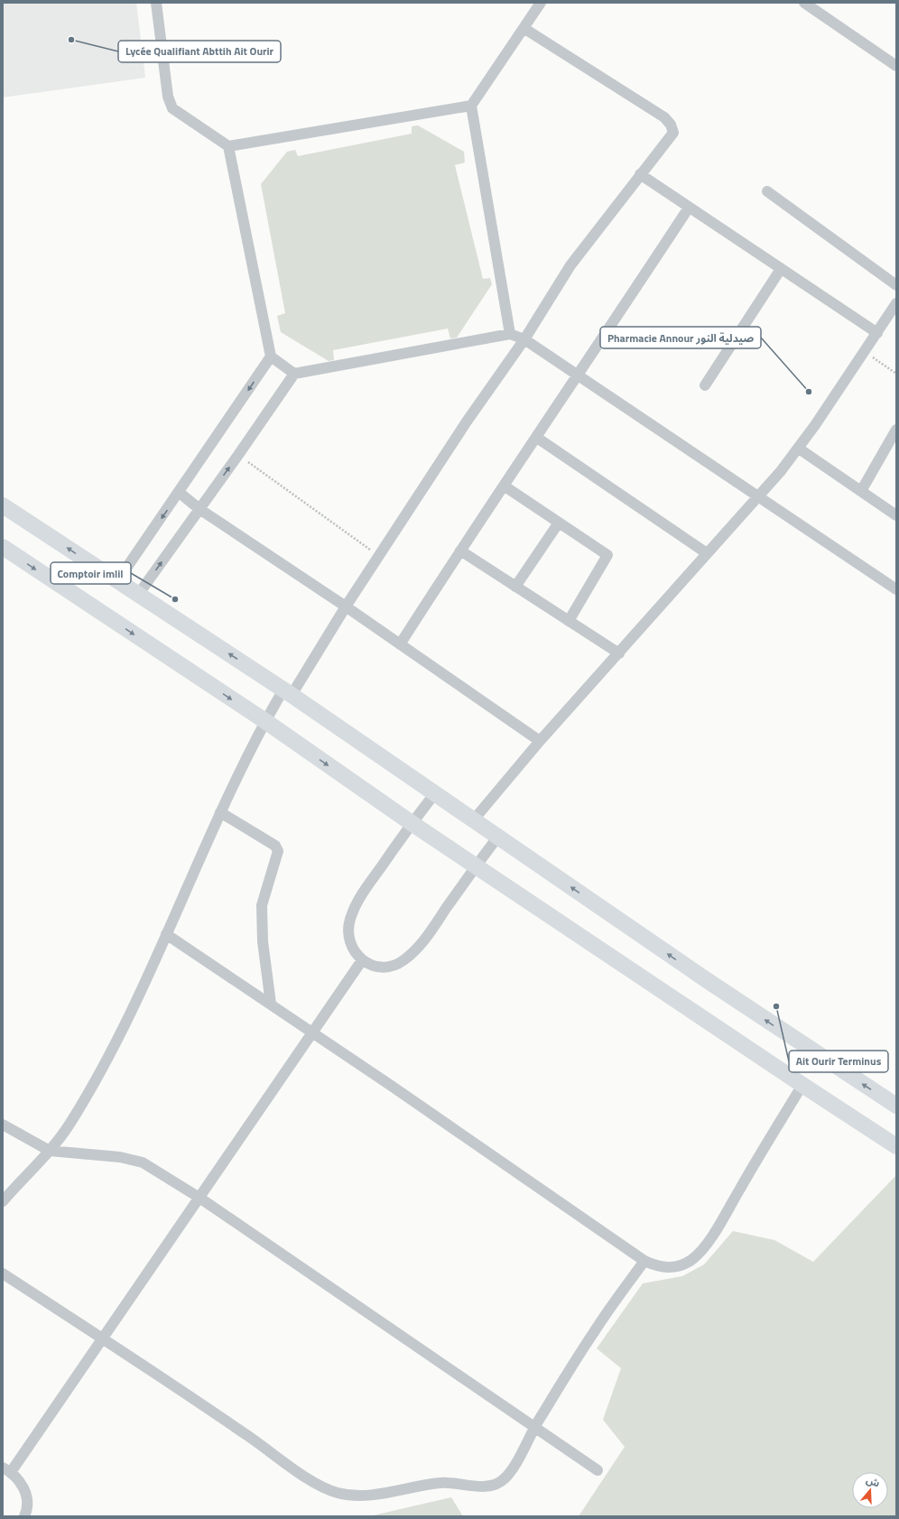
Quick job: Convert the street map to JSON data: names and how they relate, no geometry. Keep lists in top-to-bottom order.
{
  "places": [
    "Lycée Qualifiant Abttih Ait Ourir",
    "Pharmacie Annour صيدلية النور",
    "Comptoir imlil",
    "Ait Ourir Terminus"
  ],
  "north": "top"
}
